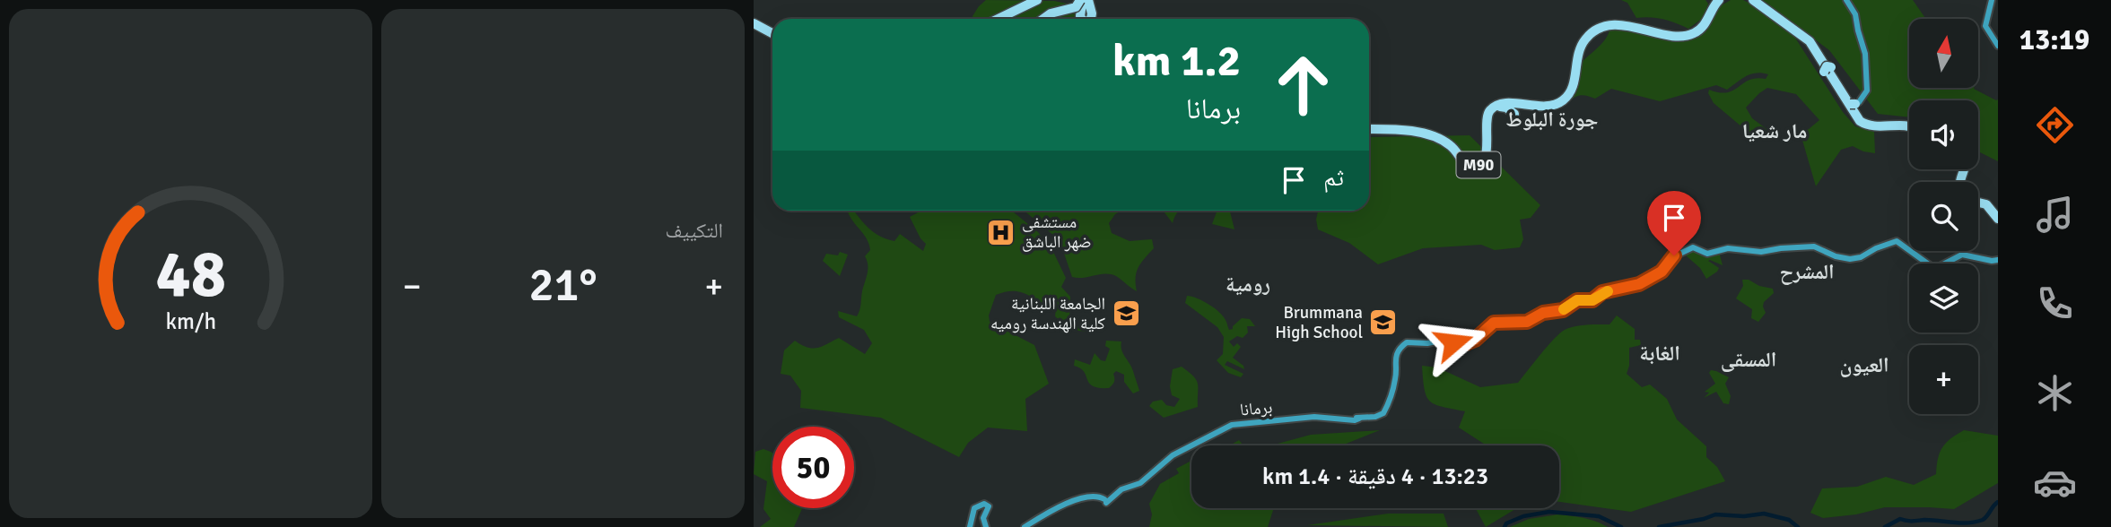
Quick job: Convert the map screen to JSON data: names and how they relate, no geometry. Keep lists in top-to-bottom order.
{
  "streets": {
    "highway": ["M90"],
    "main road": ["برمانا"]
  },
  "districts": [
    "جورة البلوط",
    "مار شعيا",
    "المشرح",
    "رومية",
    "الغابة",
    "المسقى",
    "العيون"
  ],
  "places": {
    "hospital": ["مستشفى ضهر الباشق"],
    "school or university": ["الجامعة اللبنانية كلية الهندسة روميه", "Brummana High School"]
  },
  "north": "top",
  "page": {
    "tabs": "13:19",
    "tile": "التكييف",
    "map_buttons": "+",
    "turn": ["1.2 km", "برمانا"],
    "then": "ثم",
    "heat": ["−", "21°", "+"],
    "limit": "50",
    "trip": "13:23 · 4 دقيقة · 1.4 km",
    "gauge": ["48", "km/h"]
  }
}
